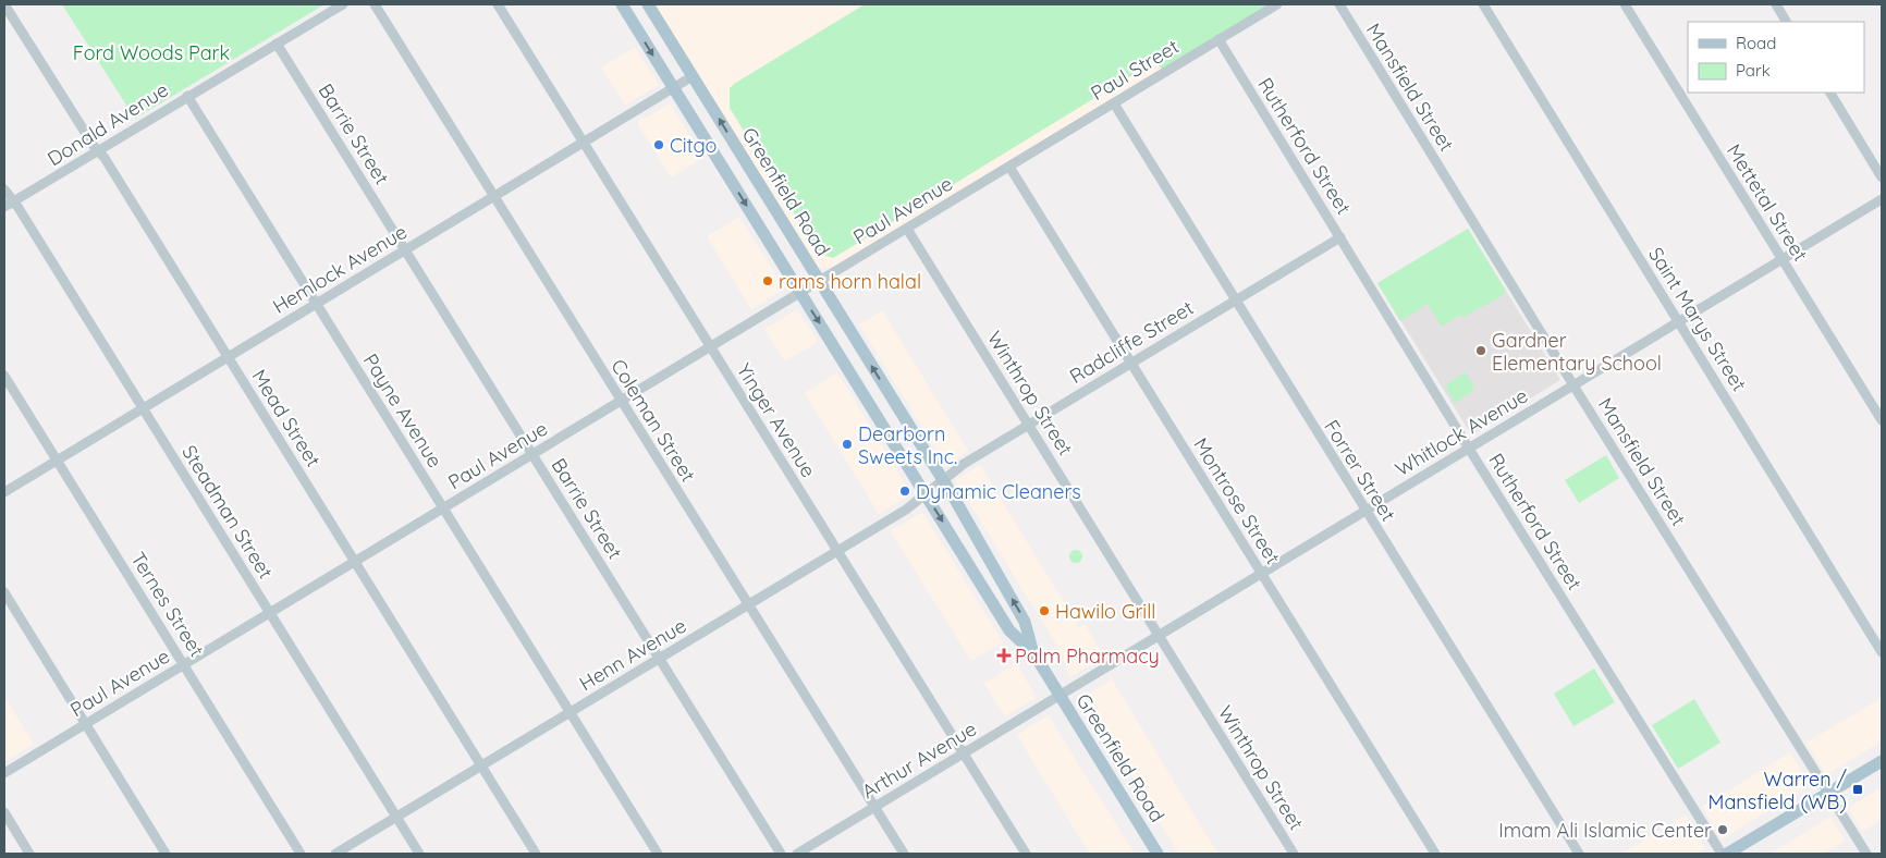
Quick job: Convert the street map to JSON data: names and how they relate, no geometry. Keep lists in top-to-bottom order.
{
  "streets": {
    "main road": ["Greenfield Road"],
    "street": [
      "Paul Street",
      "Mansfield Street",
      "Donald Avenue",
      "Barrie Street",
      "Rutherford Street",
      "Mettetal Street",
      "Paul Avenue",
      "Hemlock Avenue",
      "Saint Marys Street",
      "Radcliffe Street",
      "Winthrop Street",
      "Payne Avenue",
      "Mead Street",
      "Coleman Street",
      "Yinger Avenue",
      "Whitlock Avenue",
      "Forrer Street",
      "Montrose Street",
      "Steadman Street",
      "Ternes Street",
      "Henn Avenue",
      "Arthur Avenue"
    ]
  },
  "crossings": [
    ["Paul Street", "Rutherford Street"],
    ["Paul Street", "Paul Avenue"],
    ["Paul Street", "Forrer Street"],
    ["Paul Street", "Montrose Street"],
    ["Mansfield Street", "Whitlock Avenue"],
    ["Donald Avenue", "Barrie Street"],
    ["Donald Avenue", "Payne Avenue"],
    ["Donald Avenue", "Mead Street"],
    ["Donald Avenue", "Steadman Street"],
    ["Barrie Street", "Paul Avenue"],
    ["Barrie Street", "Hemlock Avenue"],
    ["Barrie Street", "Henn Avenue"],
    ["Rutherford Street", "Radcliffe Street"],
    ["Rutherford Street", "Whitlock Avenue"],
    ["Greenfield Road", "Paul Avenue"],
    ["Greenfield Road", "Hemlock Avenue"],
    ["Greenfield Road", "Radcliffe Street"],
    ["Greenfield Road", "Whitlock Avenue"],
    ["Greenfield Road", "Henn Avenue"],
    ["Greenfield Road", "Arthur Avenue"],
    ["Mettetal Street", "Whitlock Avenue"],
    ["Paul Avenue", "Winthrop Street"],
    ["Paul Avenue", "Payne Avenue"],
    ["Paul Avenue", "Mead Street"],
    ["Paul Avenue", "Coleman Street"],
    ["Paul Avenue", "Yinger Avenue"],
    ["Paul Avenue", "Montrose Street"],
    ["Paul Avenue", "Steadman Street"],
    ["Paul Avenue", "Ternes Street"],
    ["Hemlock Avenue", "Payne Avenue"],
    ["Hemlock Avenue", "Mead Street"],
    ["Hemlock Avenue", "Coleman Street"],
    ["Hemlock Avenue", "Yinger Avenue"],
    ["Hemlock Avenue", "Steadman Street"],
    ["Hemlock Avenue", "Ternes Street"],
    ["Saint Marys Street", "Whitlock Avenue"],
    ["Radcliffe Street", "Winthrop Street"],
    ["Radcliffe Street", "Forrer Street"],
    ["Radcliffe Street", "Montrose Street"],
    ["Radcliffe Street", "Henn Avenue"],
    ["Winthrop Street", "Whitlock Avenue"],
    ["Payne Avenue", "Henn Avenue"],
    ["Mead Street", "Henn Avenue"],
    ["Coleman Street", "Henn Avenue"],
    ["Coleman Street", "Arthur Avenue"],
    ["Yinger Avenue", "Henn Avenue"],
    ["Yinger Avenue", "Arthur Avenue"],
    ["Whitlock Avenue", "Forrer Street"],
    ["Whitlock Avenue", "Montrose Street"],
    ["Whitlock Avenue", "Arthur Avenue"],
    ["Steadman Street", "Henn Avenue"]
  ],
  "parks": ["Ford Woods Park"],
  "places": {
    "other": [
      "Citgo",
      "rams horn halal",
      "Gardner Elementary School",
      "Dearborn Sweets Inc.",
      "Dynamic Cleaners",
      "Hawilo Grill",
      "Imam Ali Islamic Center"
    ],
    "health": ["Palm Pharmacy"],
    "transit": ["Warren / Mansfield (WB)"]
  },
  "legend": ["Road", "Park"]
}
